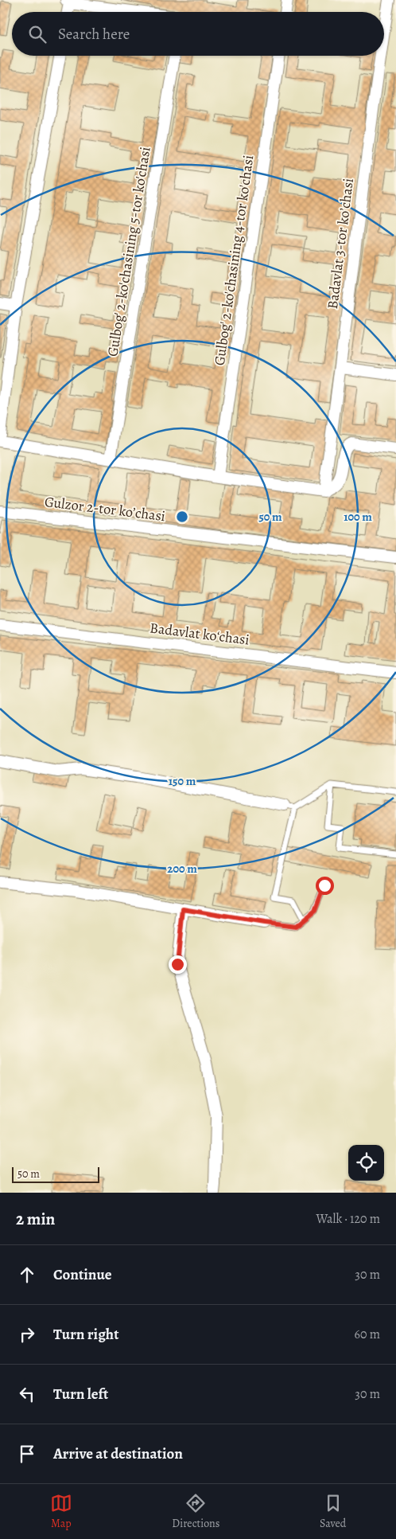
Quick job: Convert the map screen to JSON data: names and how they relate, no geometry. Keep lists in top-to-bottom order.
{
  "streets": {
    "street": [
      "Badavlat 3-tor koʼchasi",
      "Gulbog' 2-ko'chasining 5-tor ko'chasi",
      "Gulbog' 2-ko'chasining 4-tor ko'chasi",
      "Gulzor 2-tor koʼchasi",
      "Badavlat koʻchasi"
    ]
  },
  "scale_bar": "50 m",
  "page": {
    "search": "Search here",
    "scale": "50 m",
    "heading": ["2 min", "Walk · 120 m"],
    "list": [
      ["Continue", "30 m"],
      ["Turn right", "60 m"],
      ["Turn left", "30 m"],
      "Arrive at destination"
    ],
    "nav": ["Map", "Directions", "Saved"]
  },
  "rings": [
    "50 m",
    "100 m",
    "150 m",
    "200 m"
  ]
}
